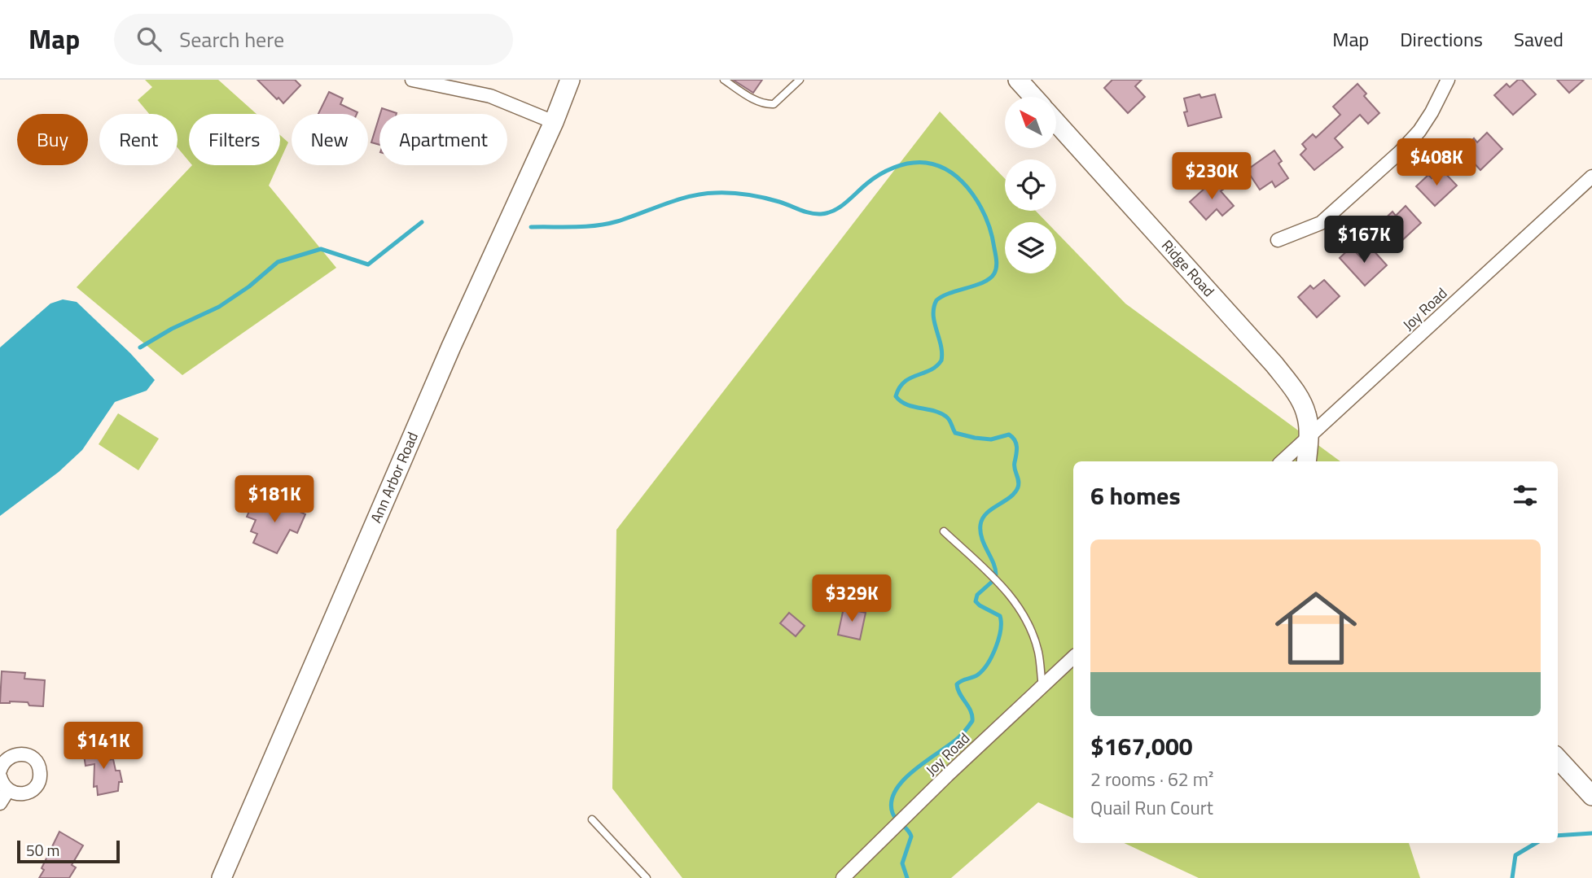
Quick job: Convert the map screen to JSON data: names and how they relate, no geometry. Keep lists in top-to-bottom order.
{
  "streets": {
    "main road": ["Ridge Road", "Ann Arbor Road"],
    "street": ["Joy Road"]
  },
  "crossings": [
    ["Ridge Road", "Joy Road"]
  ],
  "scale_bar": "50 m",
  "north": "top left",
  "page": {
    "header": "Map",
    "search": "Search here",
    "nav": ["Map", "Directions", "Saved"],
    "chip": [
      "Buy",
      "Rent",
      "Filters",
      "New",
      "Apartment"
    ],
    "price": [
      "$408K",
      "$230K",
      "$167K",
      "$181K",
      "$329K",
      "$141K"
    ],
    "heading": "6 homes",
    "list": [
      {
        "name": "$167,000",
        "note": "2 rooms · 62 m² · Quail Run Court"
      }
    ],
    "scale": "50 m"
  }
}
